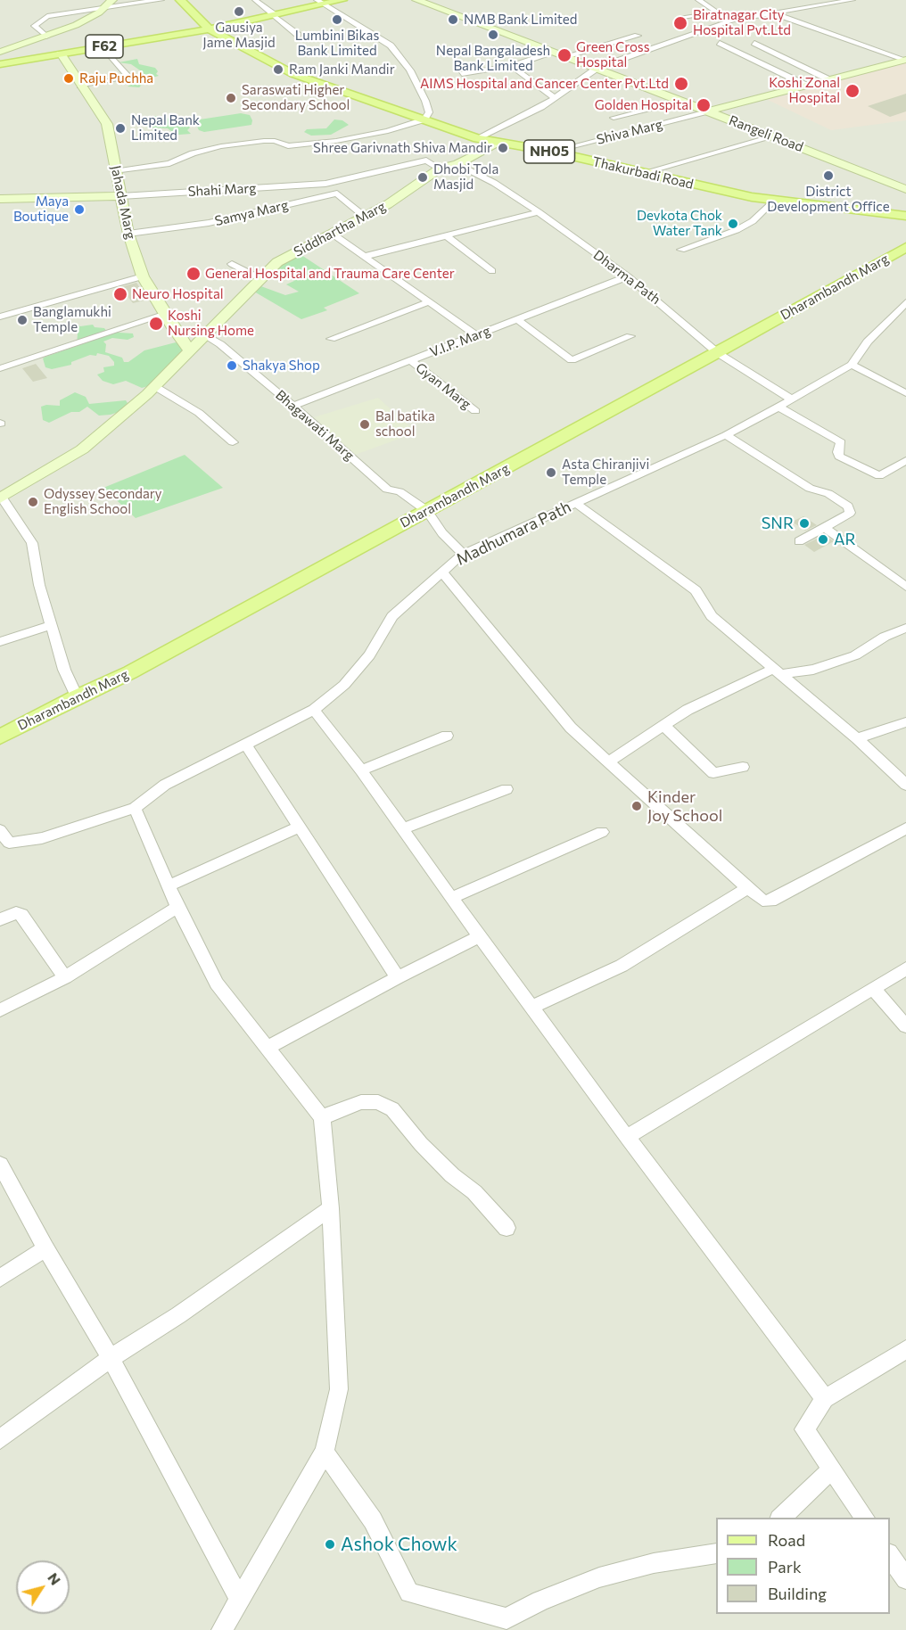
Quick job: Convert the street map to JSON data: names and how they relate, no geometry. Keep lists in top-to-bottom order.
{
  "streets": {
    "main road": [
      "F62",
      "NH05",
      "Thakurbadi Road",
      "Dharambandh Marg"
    ],
    "street": [
      "Shiva Marg",
      "Rangeli Road",
      "Shahi Marg",
      "Jahada Marg",
      "Samya Marg",
      "Siddhartha Marg",
      "Dharma Path",
      "V.I.P. Marg",
      "Gyan Marg",
      "Bhagawati Marg",
      "Madhumara Path"
    ]
  },
  "crossings": [
    ["F62", "NH05"],
    ["F62", "Thakurbadi Road"],
    ["F62", "Jahada Marg"],
    ["Shiva Marg", "Rangeli Road"],
    ["Shiva Marg", "Thakurbadi Road"],
    ["NH05", "Thakurbadi Road"],
    ["Thakurbadi Road", "Siddhartha Marg"],
    ["Shahi Marg", "Jahada Marg"],
    ["Shahi Marg", "Siddhartha Marg"],
    ["Jahada Marg", "Samya Marg"],
    ["Jahada Marg", "Siddhartha Marg"],
    ["Samya Marg", "Siddhartha Marg"],
    ["Siddhartha Marg", "Dharma Path"],
    ["Siddhartha Marg", "Bhagawati Marg"],
    ["Dharma Path", "Dharambandh Marg"],
    ["Dharma Path", "V.I.P. Marg"],
    ["Dharma Path", "Madhumara Path"],
    ["Dharambandh Marg", "Bhagawati Marg"],
    ["V.I.P. Marg", "Gyan Marg"],
    ["V.I.P. Marg", "Bhagawati Marg"],
    ["Bhagawati Marg", "Madhumara Path"]
  ],
  "places": [
    "Gausiya Jame Masjid",
    "Lumbini Bikas Bank Limited",
    "NMB Bank Limited",
    "Biratnagar City Hospital Pvt.Ltd",
    "Nepal Bangaladesh Bank Limited",
    "Green Cross Hospital",
    "Ram Janki Mandir",
    "Raju Puchha",
    "AIMS Hospital and Cancer Center Pvt.Ltd",
    "Koshi Zonal Hospital",
    "Saraswati Higher Secondary School",
    "Golden Hospital",
    "Nepal Bank Limited",
    "Shree Garivnath Shiva Mandir",
    "District Development Office",
    "Dhobi Tola Masjid",
    "Maya Boutique",
    "Devkota Chok Water Tank",
    "General Hospital and Trauma Care Center",
    "Neuro Hospital",
    "Banglamukhi Temple",
    "Koshi Nursing Home",
    "Shakya Shop",
    "Bal batika school",
    "Asta Chiranjivi Temple",
    "Odyssey Secondary English School",
    "SNR",
    "AR",
    "Kinder Joy School",
    "Ashok Chowk"
  ],
  "legend": ["Road", "Park", "Building"],
  "north": "top right"
}
